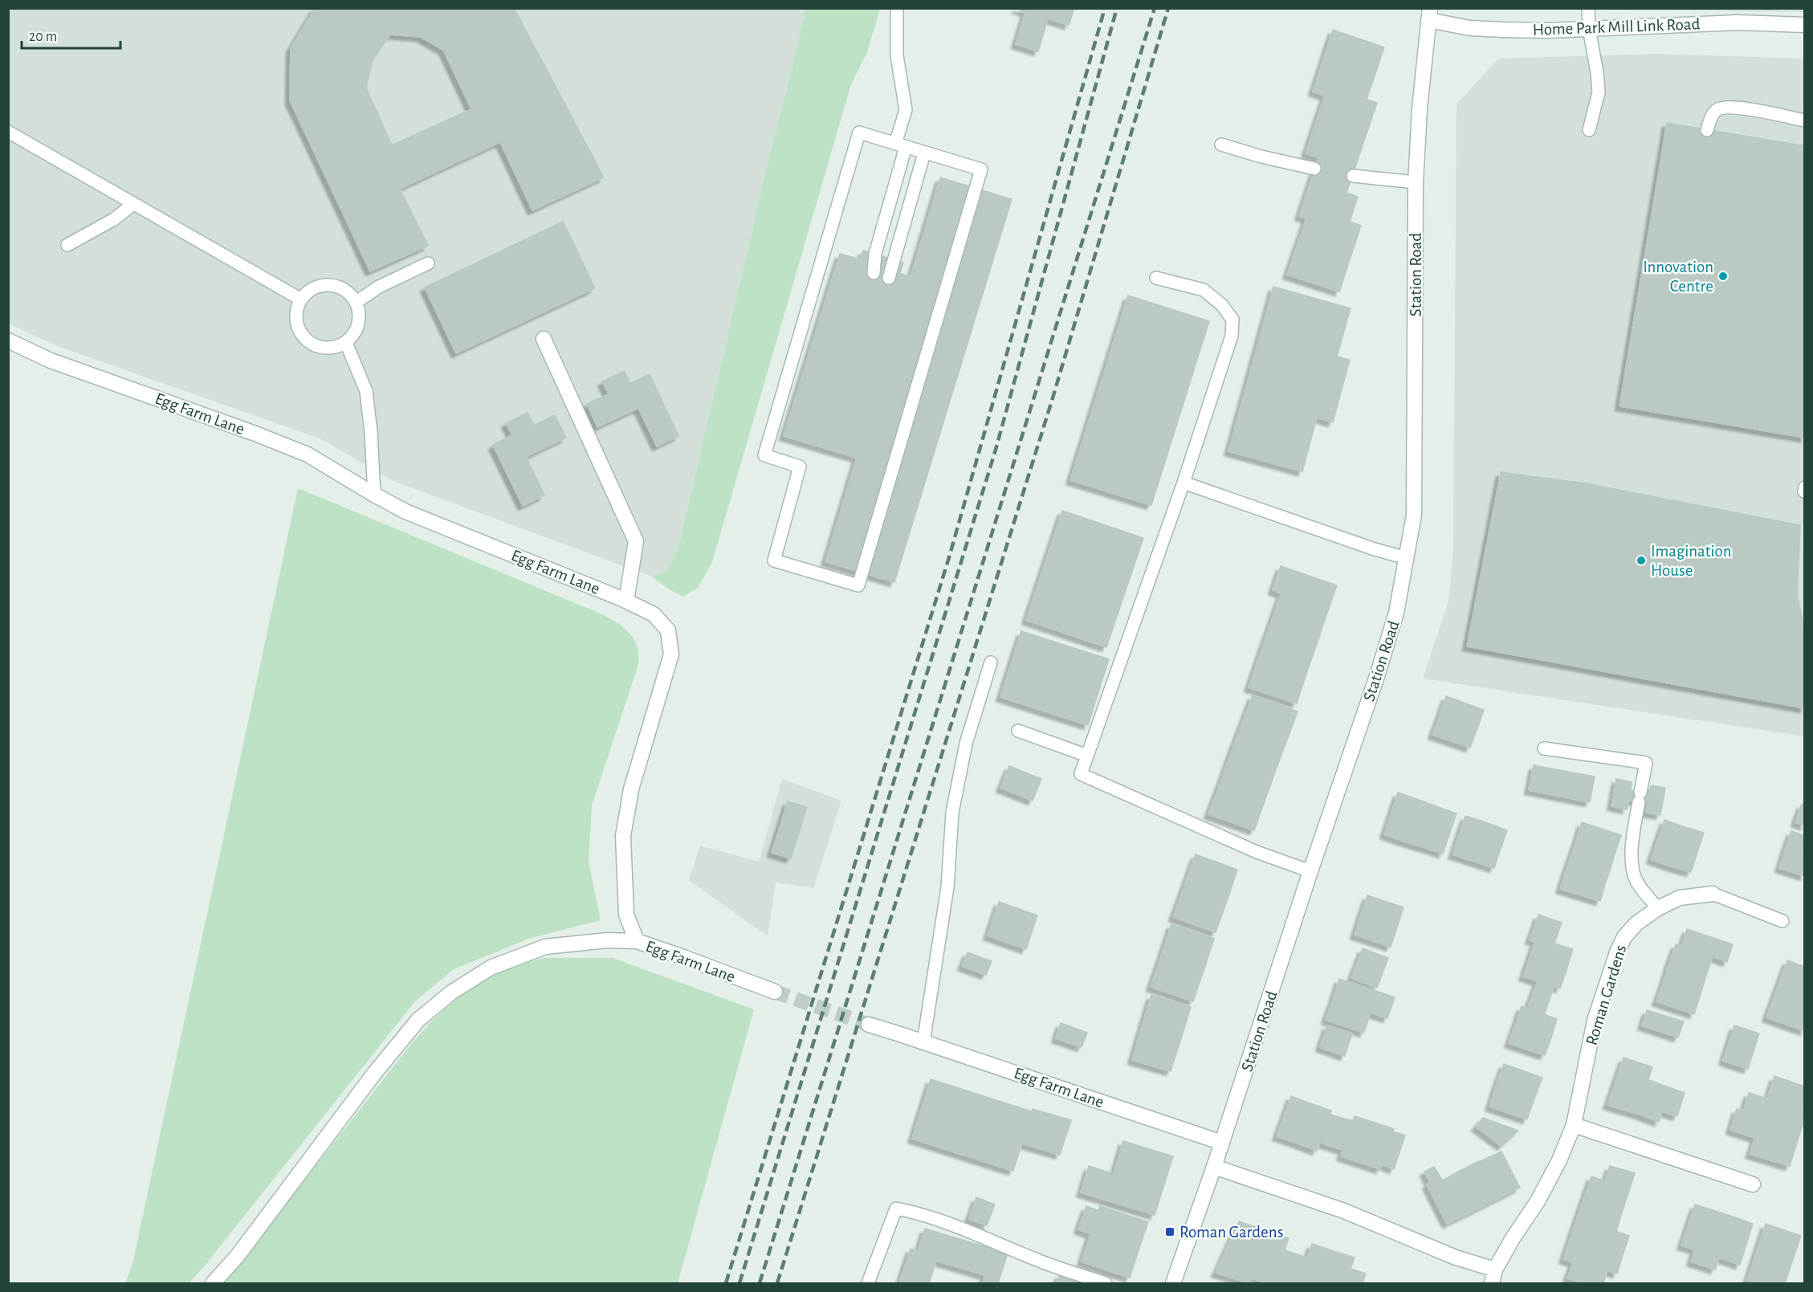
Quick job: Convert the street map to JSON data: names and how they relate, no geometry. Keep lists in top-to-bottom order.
{
  "streets": {
    "street": [
      "Home Park Mill Link Road",
      "Station Road",
      "Egg Farm Lane",
      "Roman Gardens"
    ]
  },
  "crossings": [
    ["Home Park Mill Link Road", "Station Road"],
    ["Station Road", "Egg Farm Lane"],
    ["Station Road", "Roman Gardens"]
  ],
  "places": {
    "other": ["Innovation Centre", "Imagination House"],
    "transit": ["Roman Gardens"]
  },
  "scale_bar": "20 m"
}
